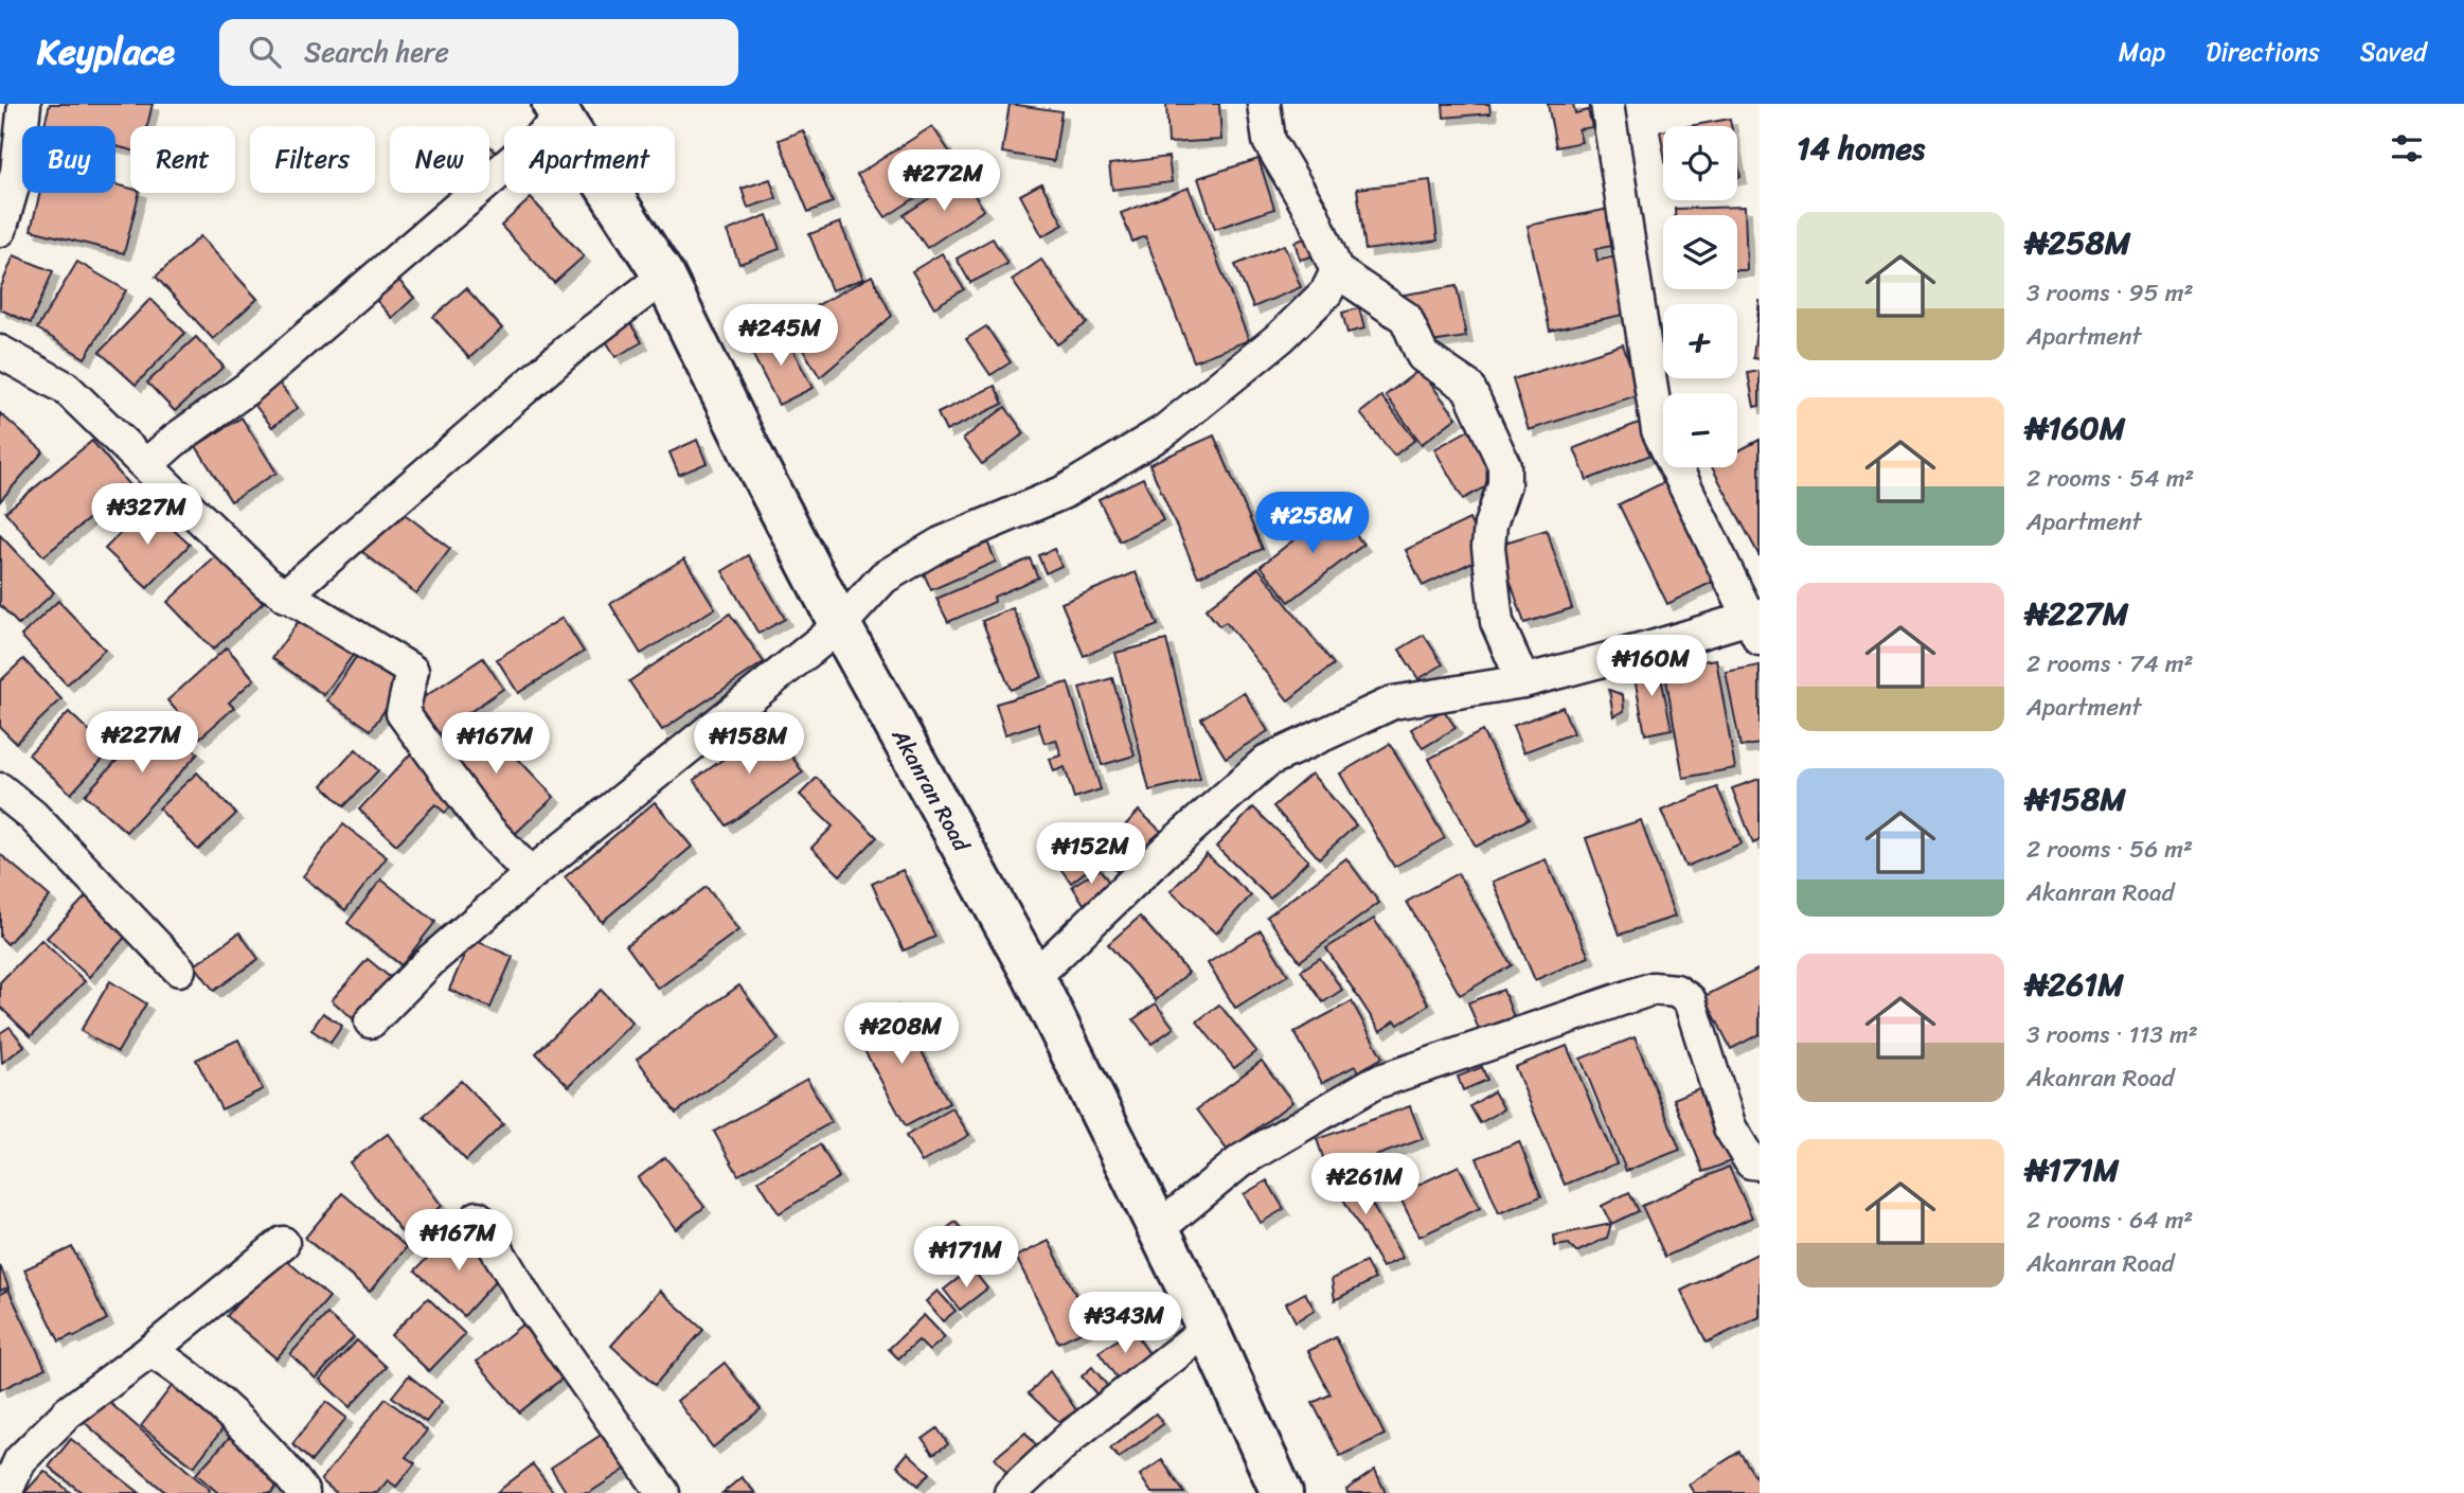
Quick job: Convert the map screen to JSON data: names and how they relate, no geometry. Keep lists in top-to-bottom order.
{
  "streets": {
    "main road": ["Akanran Road"]
  },
  "page": {
    "header": "Keyplace",
    "search": "Search here",
    "nav": ["Map", "Directions", "Saved"],
    "heading": "14 homes",
    "map_buttons": ["+", "−"],
    "chip": [
      "Buy",
      "Rent",
      "Filters",
      "New",
      "Apartment"
    ],
    "price": [
      "₦272M",
      "₦245M",
      "₦327M",
      "₦258M",
      "₦160M",
      "₦227M",
      "₦167M",
      "₦158M",
      "₦152M",
      "₦208M",
      "₦261M",
      "₦167M",
      "₦171M",
      "₦343M"
    ],
    "list": [
      {
        "name": "₦258M",
        "note": "3 rooms · 95 m² · Apartment"
      },
      {
        "name": "₦160M",
        "note": "2 rooms · 54 m² · Apartment"
      },
      {
        "name": "₦227M",
        "note": "2 rooms · 74 m² · Apartment"
      },
      {
        "name": "₦158M",
        "note": "2 rooms · 56 m² · Akanran Road"
      },
      {
        "name": "₦261M",
        "note": "3 rooms · 113 m² · Akanran Road"
      },
      {
        "name": "₦171M",
        "note": "2 rooms · 64 m² · Akanran Road"
      }
    ]
  }
}
